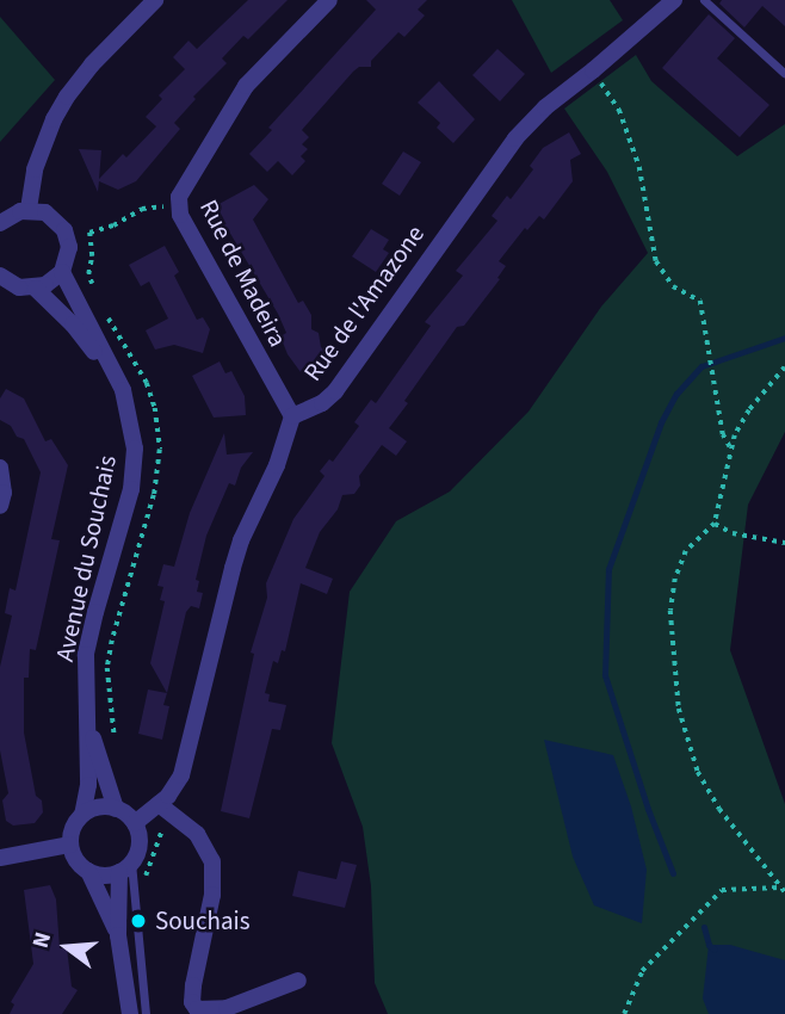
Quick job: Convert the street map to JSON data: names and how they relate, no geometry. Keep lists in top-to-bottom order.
{
  "streets": {
    "street": ["Rue de Madeira", "Rue de l'Amazone", "Avenue du Souchais"]
  },
  "crossings": [
    ["Rue de Madeira", "Rue de l'Amazone"]
  ],
  "places": ["Souchais"],
  "north": "left"
}
